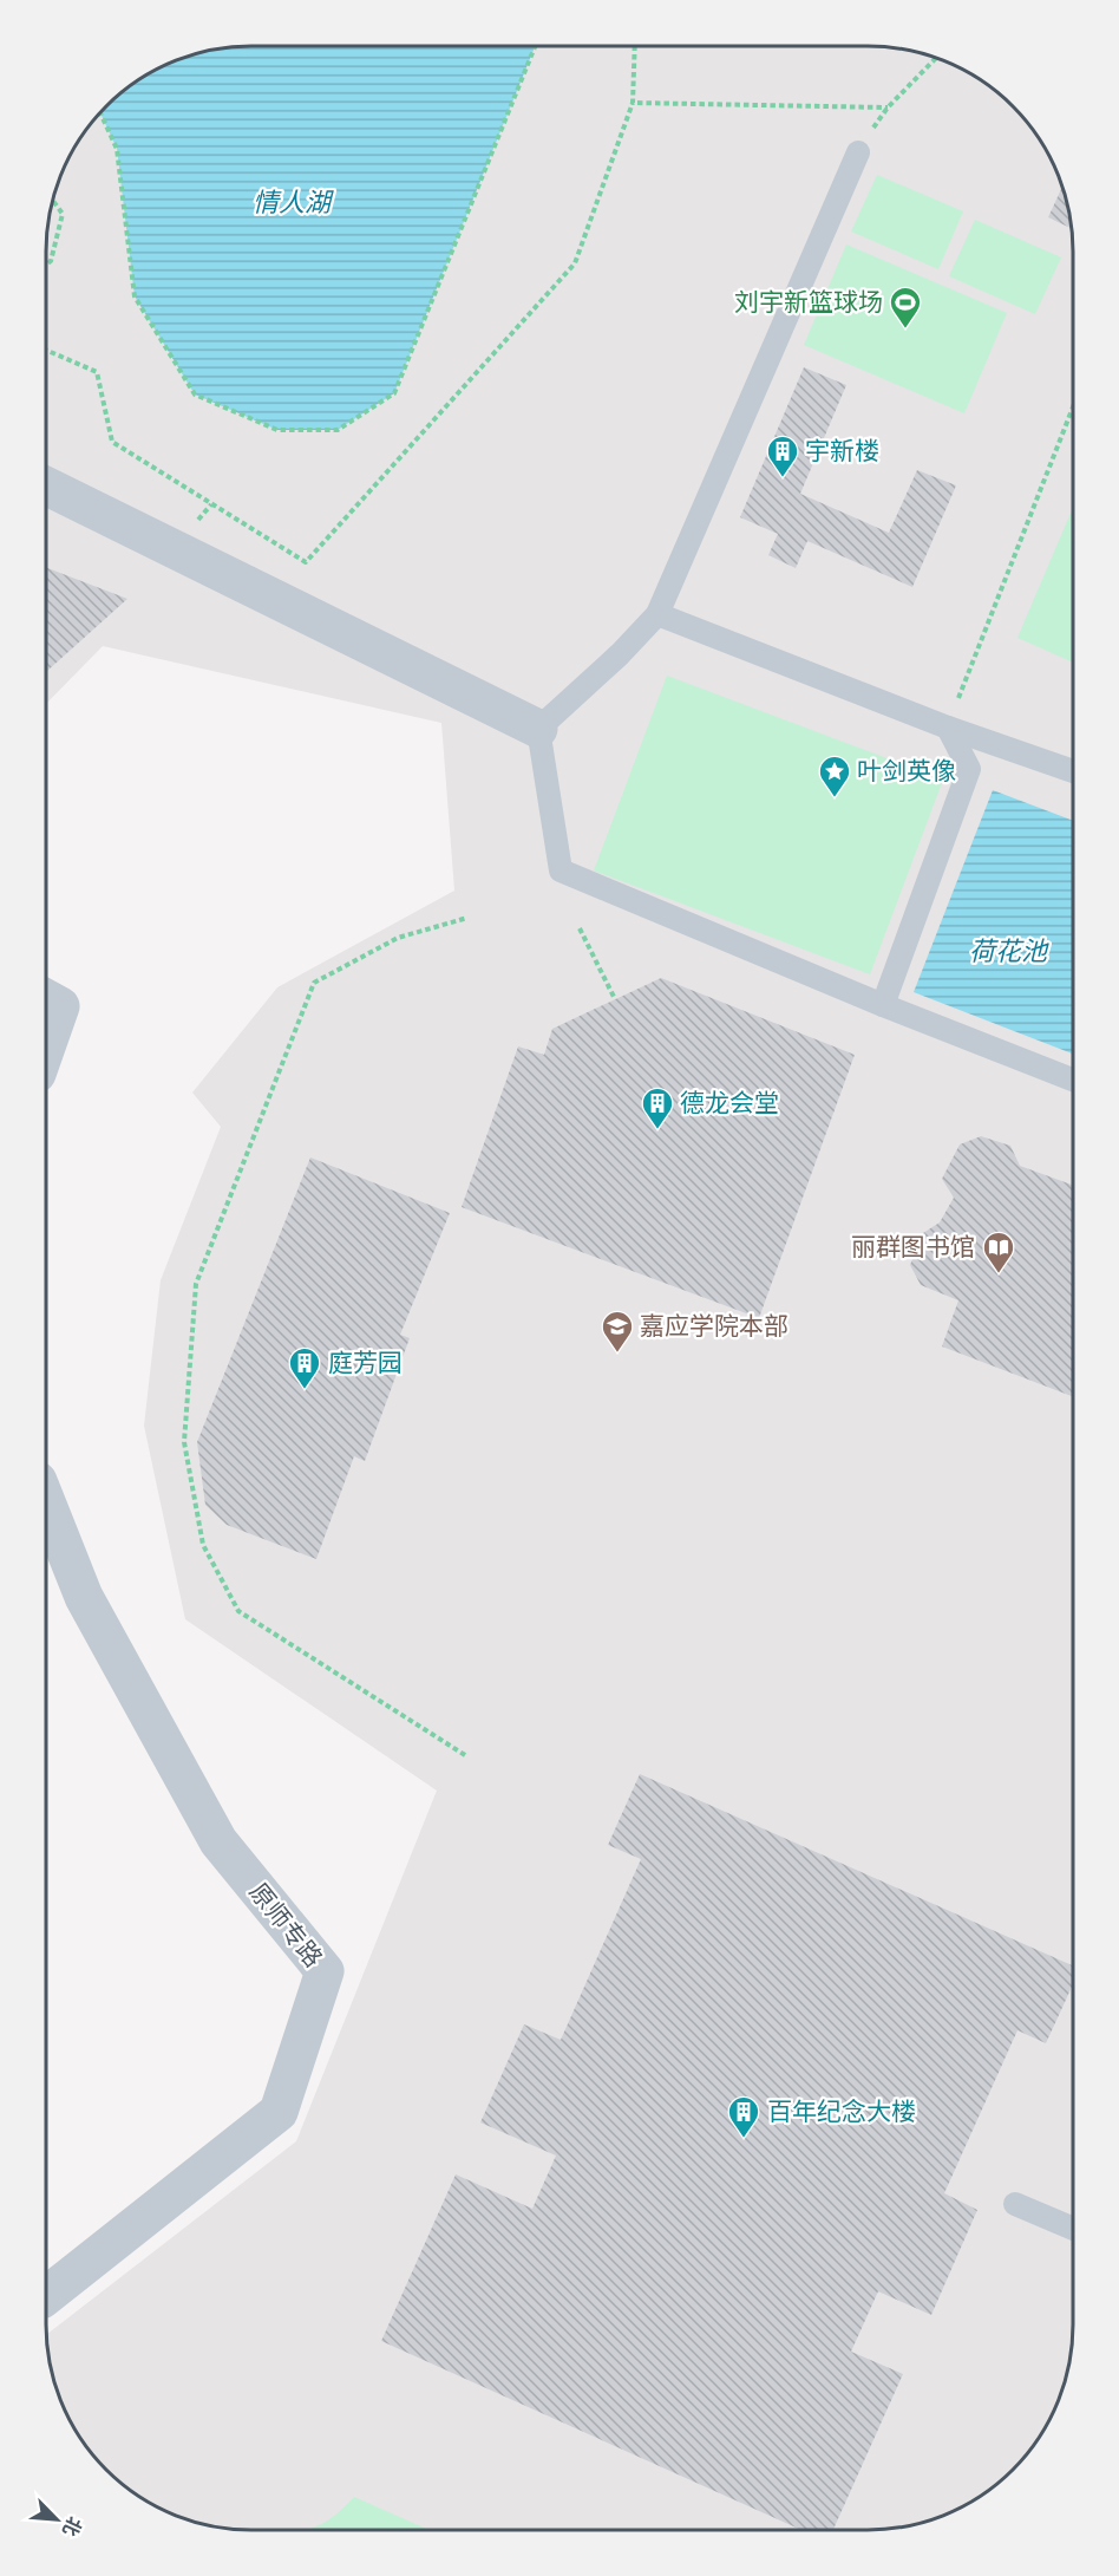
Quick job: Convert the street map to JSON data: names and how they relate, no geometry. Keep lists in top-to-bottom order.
{
  "streets": {
    "street": ["原师专路"]
  },
  "water": ["情人湖", "荷花池"],
  "places": {
    "sports": ["刘宇新篮球场"],
    "building": [
      "宇新楼",
      "德龙会堂",
      "庭芳园",
      "百年纪念大楼"
    ],
    "place": ["叶剑英像"],
    "library": ["丽群图书馆"],
    "school or university": ["嘉应学院本部"]
  },
  "north": "bottom right"
}
